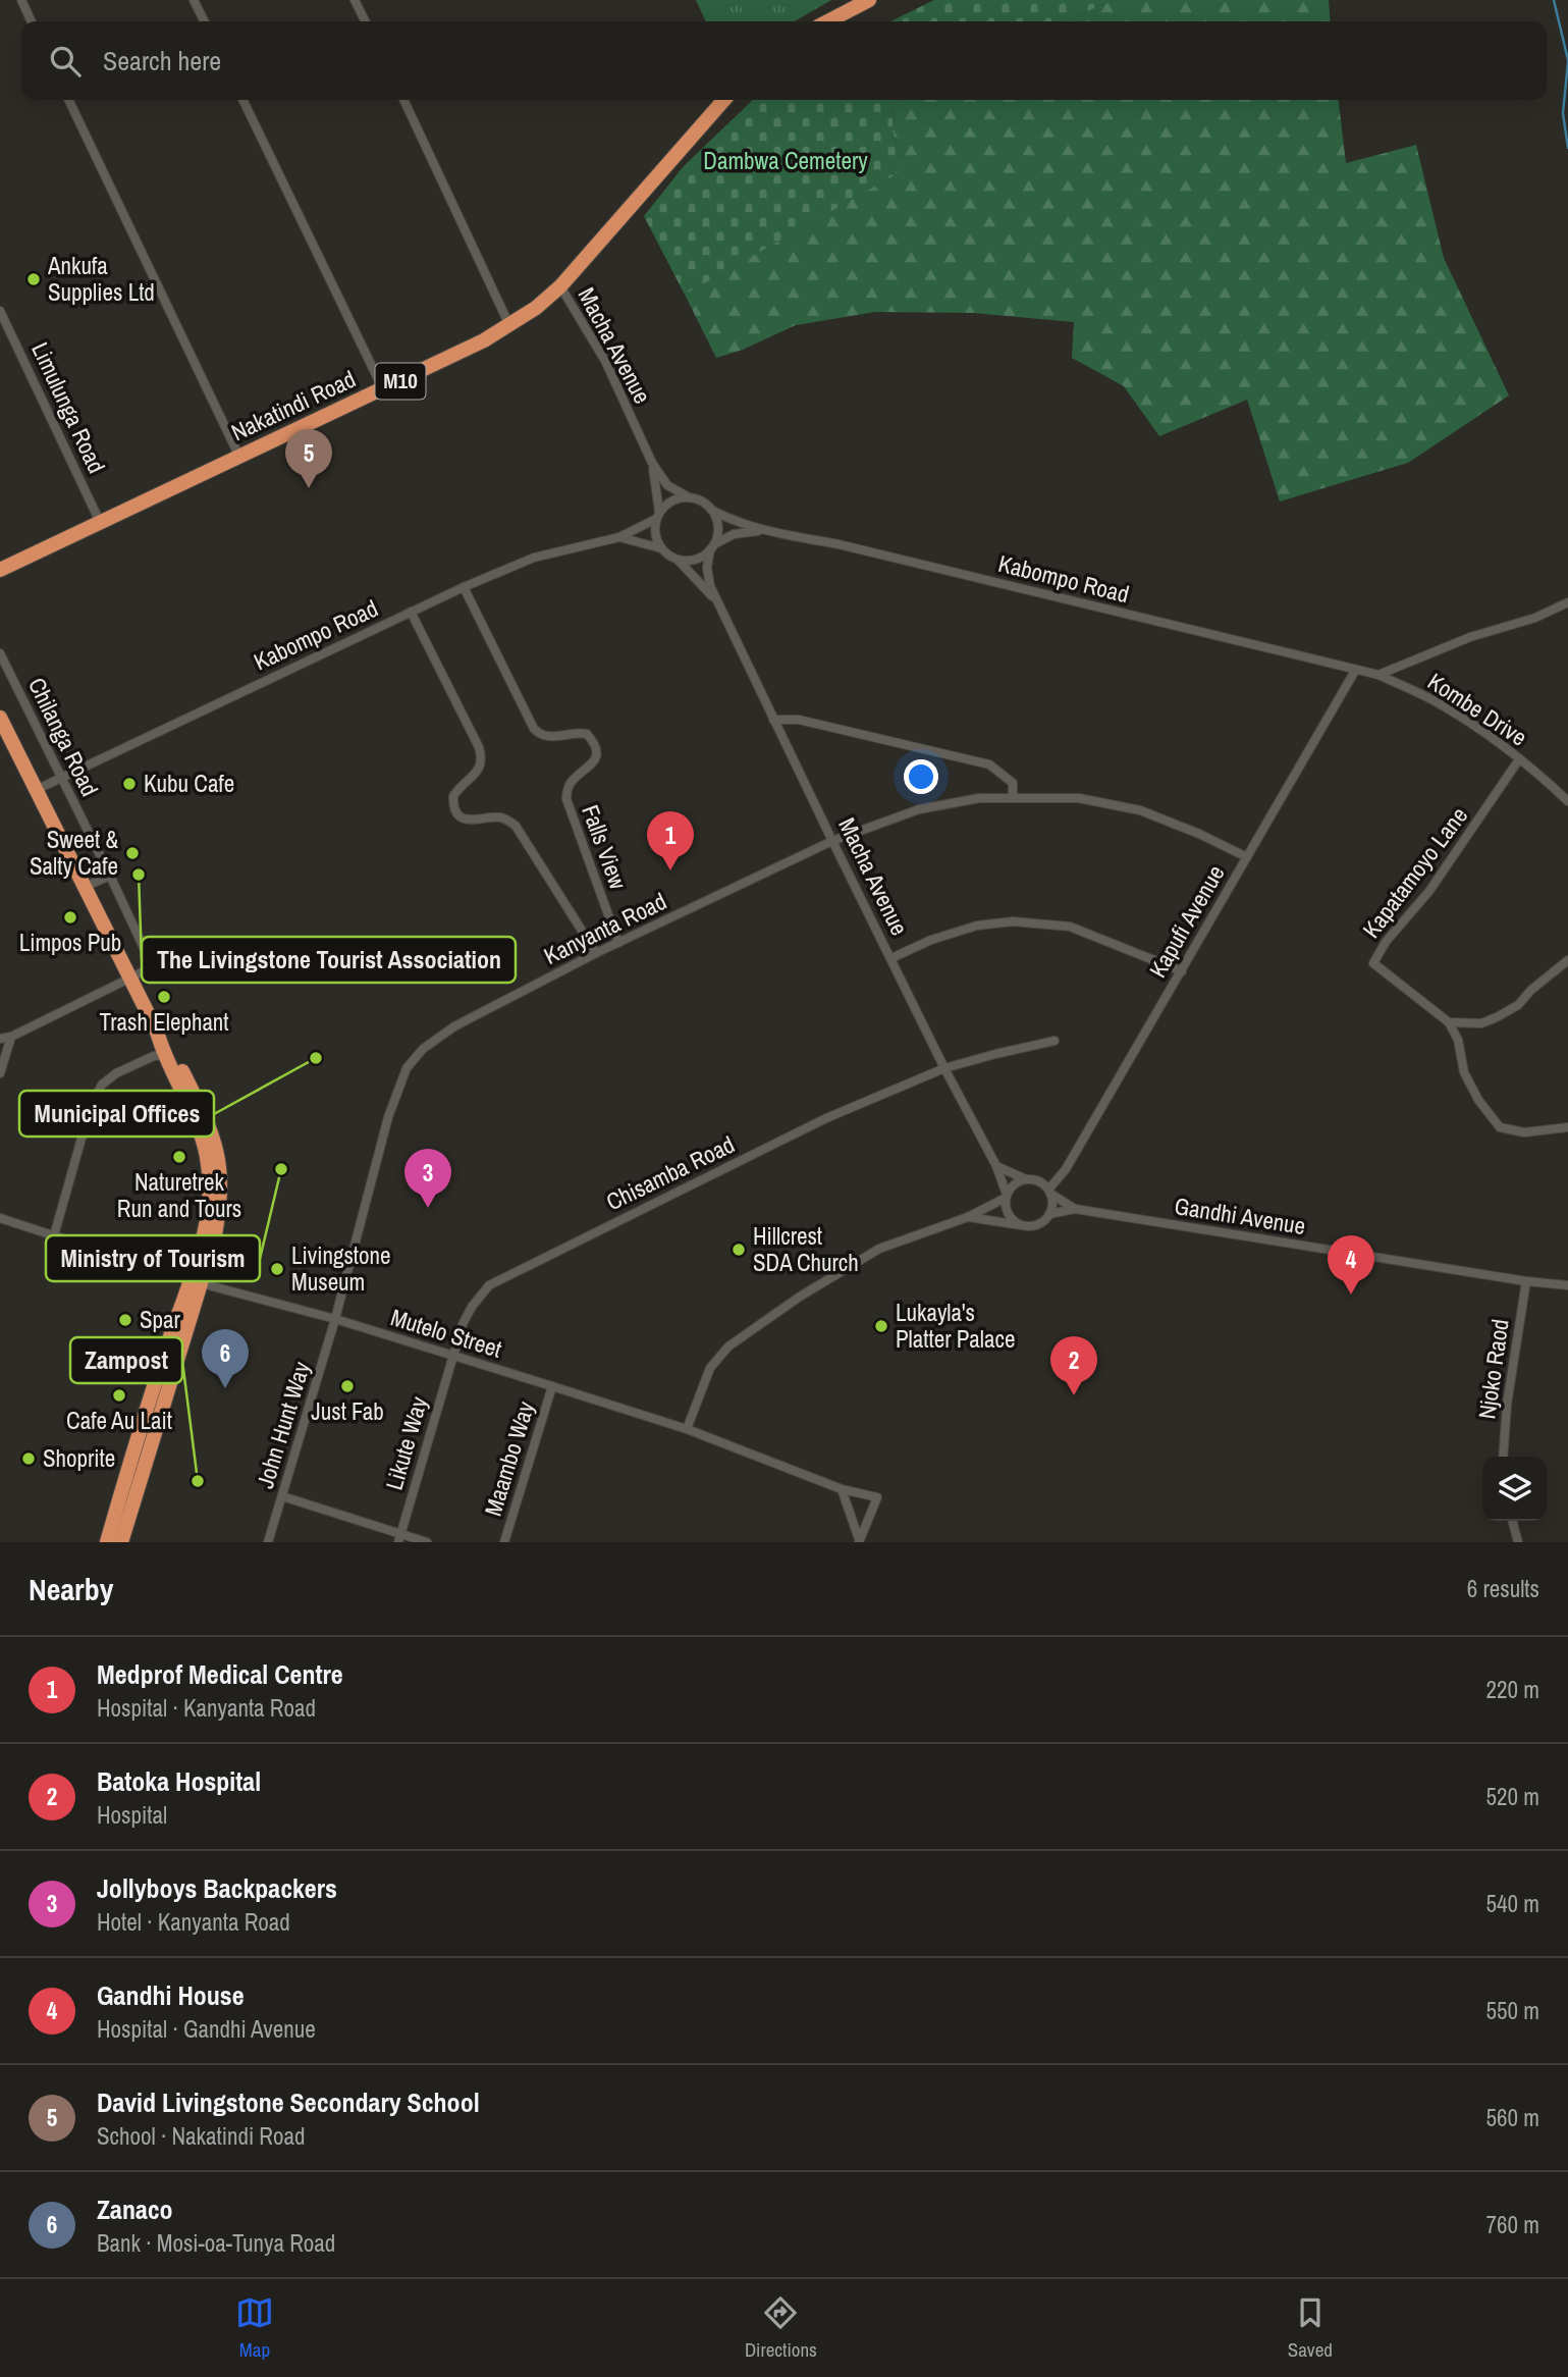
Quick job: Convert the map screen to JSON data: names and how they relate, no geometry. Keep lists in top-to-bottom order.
{
  "streets": {
    "highway": ["M10", "Nakatindi Road"],
    "street": [
      "Macha Avenue",
      "Limulunga Road",
      "Kabompo Road",
      "Kombe Drive",
      "Chilanga Road",
      "Falls View",
      "Kapatamoyo Lane",
      "Kapufi Avenue",
      "Kanyanta Road",
      "Chisamba Road",
      "Gandhi Avenue",
      "Mutelo Street",
      "Njoko Raod",
      "John Hunt Way",
      "Likute Way",
      "Maambo Way"
    ]
  },
  "crossings": [
    ["Macha Avenue", "Nakatindi Road"],
    ["Macha Avenue", "Kabompo Road"],
    ["Macha Avenue", "Kapufi Avenue"],
    ["Macha Avenue", "Kanyanta Road"],
    ["Macha Avenue", "Chisamba Road"],
    ["Macha Avenue", "Gandhi Avenue"],
    ["Nakatindi Road", "Limulunga Road"],
    ["Kabompo Road", "Kombe Drive"],
    ["Kabompo Road", "Chilanga Road"],
    ["Kabompo Road", "Falls View"],
    ["Kabompo Road", "Kapufi Avenue"],
    ["Kombe Drive", "Kapatamoyo Lane"],
    ["Kombe Drive", "Kapufi Avenue"],
    ["Falls View", "Kanyanta Road"],
    ["Kapufi Avenue", "Kanyanta Road"],
    ["Kapufi Avenue", "Gandhi Avenue"],
    ["Kanyanta Road", "Mutelo Street"],
    ["Kanyanta Road", "John Hunt Way"],
    ["Chisamba Road", "Mutelo Street"],
    ["Chisamba Road", "Likute Way"],
    ["Gandhi Avenue", "Njoko Raod"],
    ["Mutelo Street", "John Hunt Way"],
    ["Mutelo Street", "Likute Way"],
    ["Mutelo Street", "Maambo Way"]
  ],
  "parks": ["Dambwa Cemetery"],
  "places": [
    "Ankufa Supplies Ltd",
    "Kubu Cafe",
    "Sweet & Salty Cafe",
    "The Livingstone Tourist Association",
    "Limpos Pub",
    "Trash Elephant",
    "Municipal Offices",
    "Naturetrek Run and Tours",
    "Ministry of Tourism",
    "Hillcrest SDA Church",
    "Livingstone Museum",
    "Spar",
    "Lukayla's Platter Palace",
    "Just Fab",
    "Cafe Au Lait",
    "Shoprite",
    "Zampost"
  ],
  "page": {
    "search": "Search here",
    "pins": [
      "5",
      "1",
      "3",
      "4",
      "6",
      "2"
    ],
    "heading": ["Nearby", "6 results"],
    "list": [
      {
        "mark": "1",
        "name": "Medprof Medical Centre",
        "note": "Hospital · Kanyanta Road",
        "value": "220 m"
      },
      {
        "mark": "2",
        "name": "Batoka Hospital",
        "note": "Hospital",
        "value": "520 m"
      },
      {
        "mark": "3",
        "name": "Jollyboys Backpackers",
        "note": "Hotel · Kanyanta Road",
        "value": "540 m"
      },
      {
        "mark": "4",
        "name": "Gandhi House",
        "note": "Hospital · Gandhi Avenue",
        "value": "550 m"
      },
      {
        "mark": "5",
        "name": "David Livingstone Secondary School",
        "note": "School · Nakatindi Road",
        "value": "560 m"
      },
      {
        "mark": "6",
        "name": "Zanaco",
        "note": "Bank · Mosi-oa-Tunya Road",
        "value": "760 m"
      }
    ],
    "nav": ["Map", "Directions", "Saved"]
  }
}
